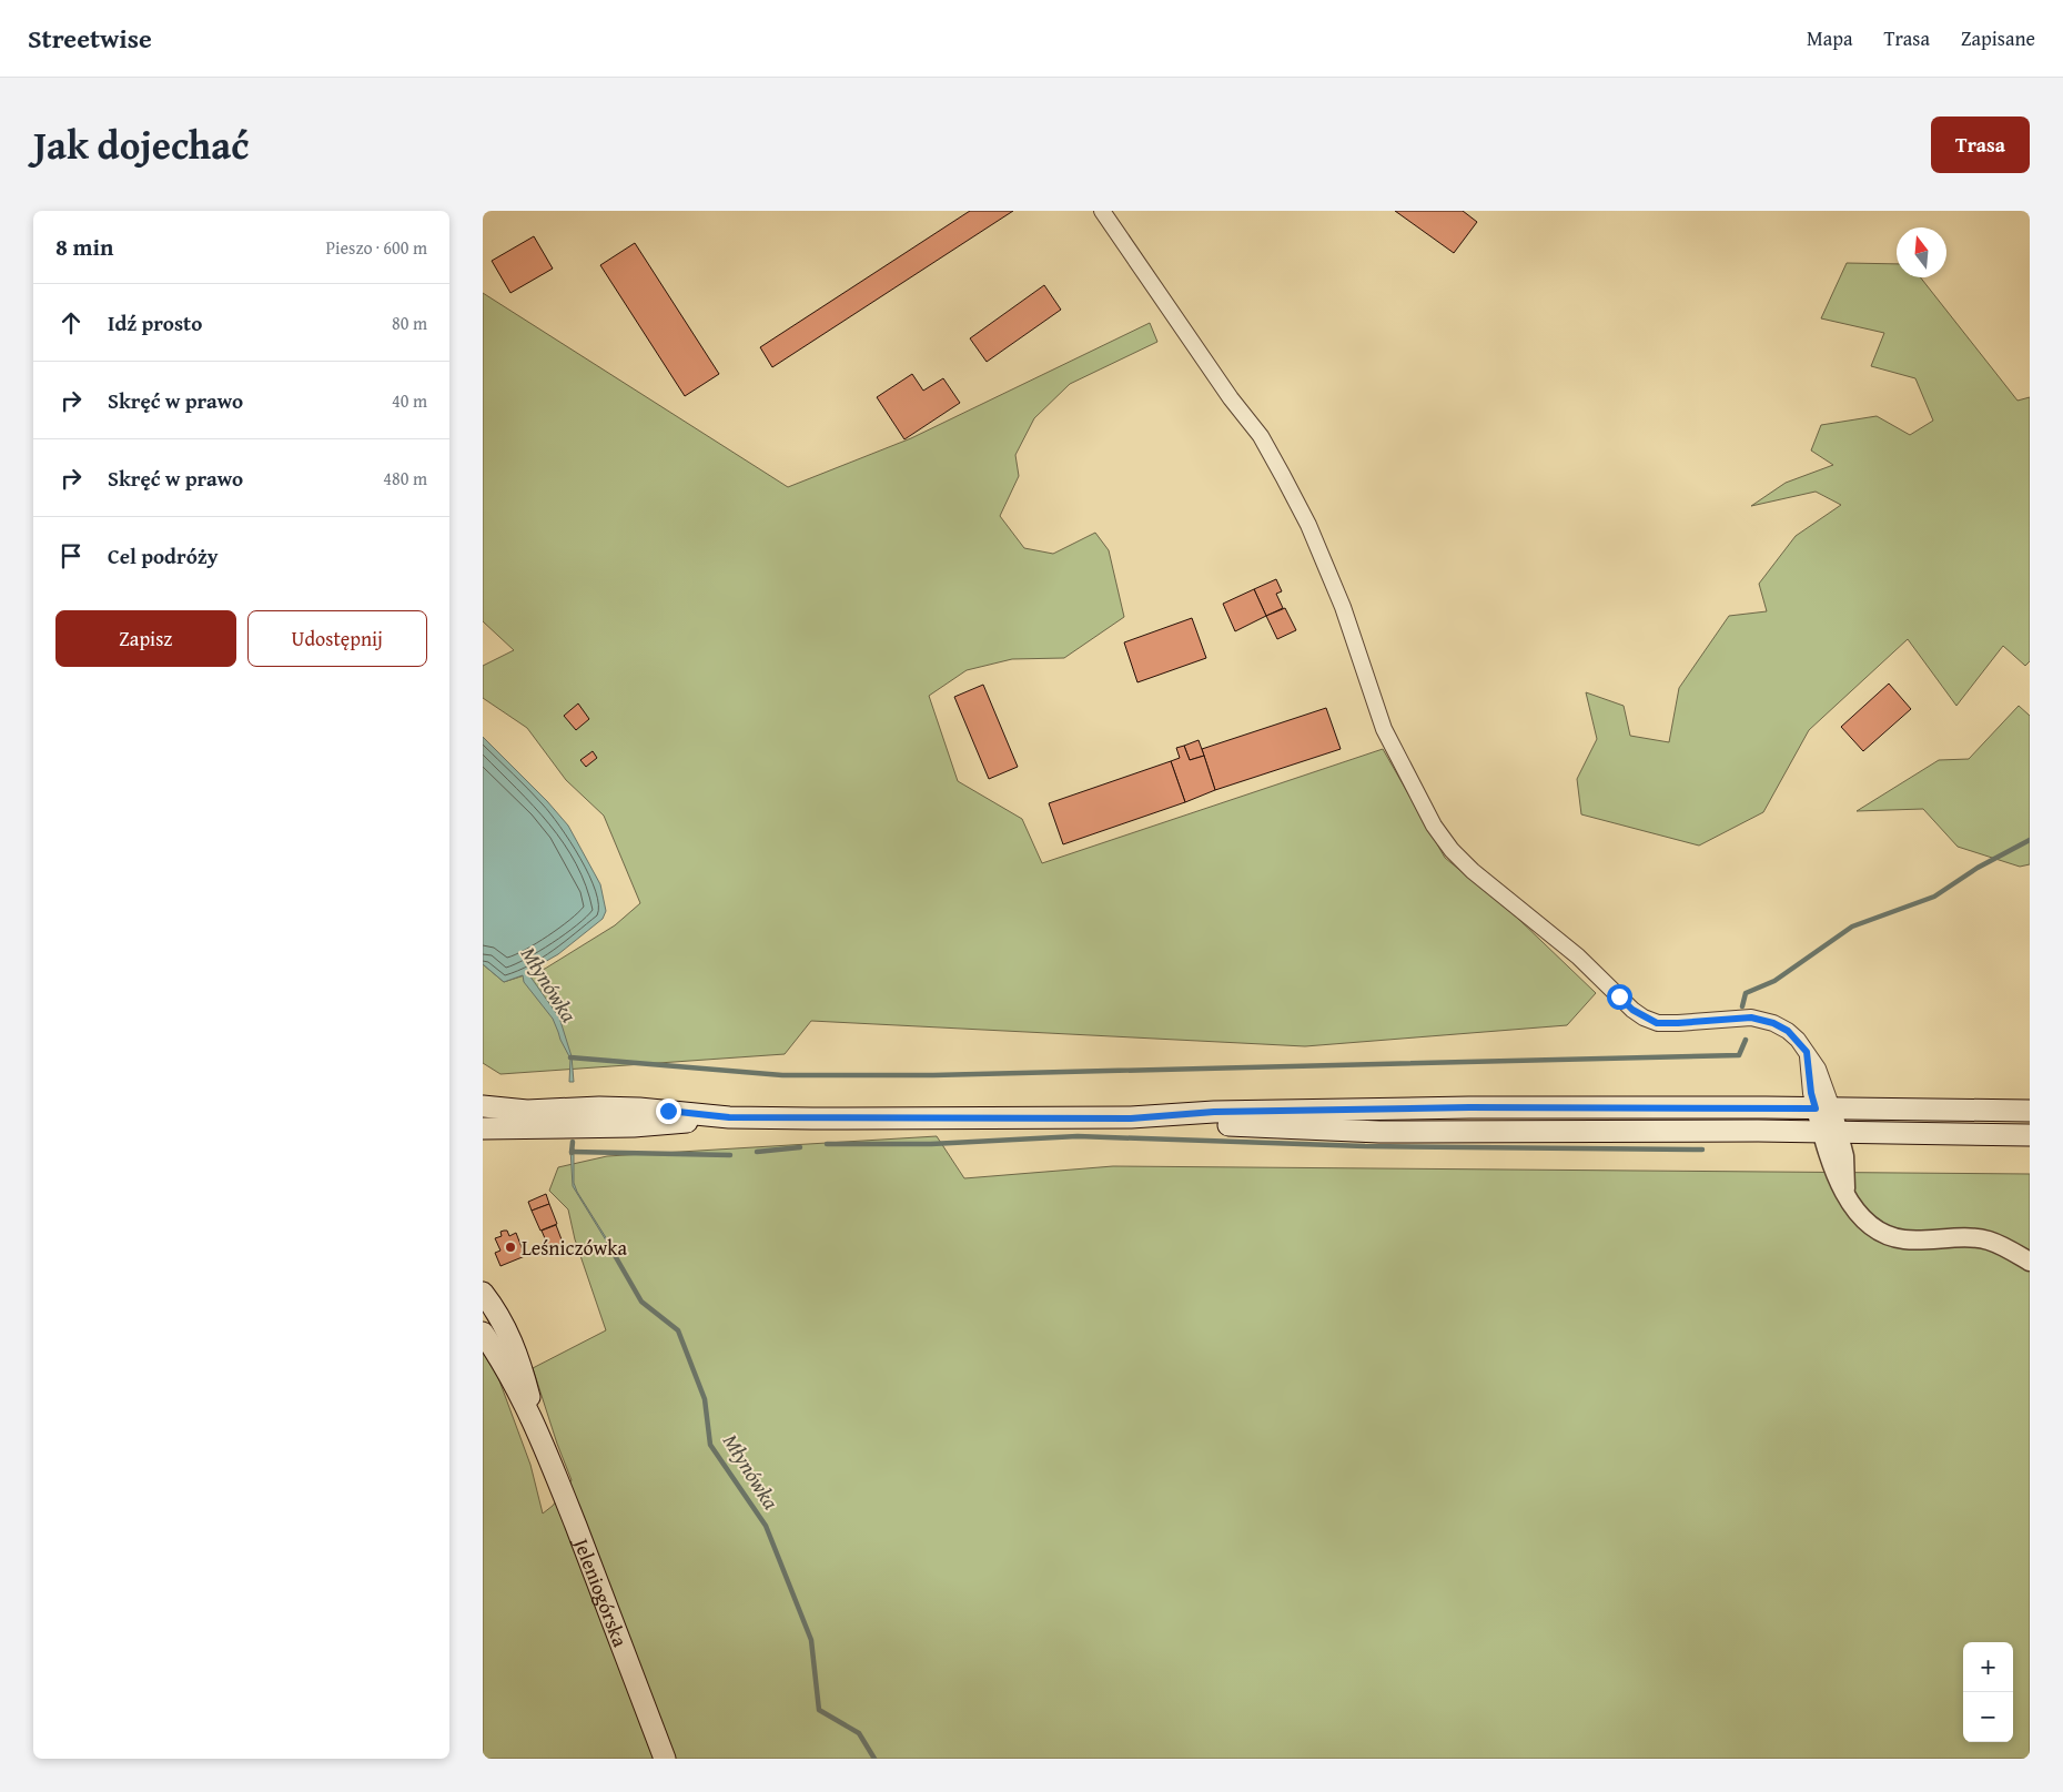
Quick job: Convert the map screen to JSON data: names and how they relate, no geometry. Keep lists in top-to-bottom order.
{
  "streets": {
    "main road": ["Jeleniogórska"]
  },
  "water": ["Młynówka"],
  "places": ["Leśniczówka"],
  "north": "top",
  "page": {
    "header": "Streetwise",
    "nav": ["Mapa", "Trasa", "Zapisane"],
    "title": "Jak dojechać",
    "buttons": [
      "Trasa",
      ["Zapisz", "Udostępnij"]
    ],
    "heading": ["8 min", "Pieszo · 600 m"],
    "list": [
      ["Idź prosto", "80 m"],
      ["Skręć w prawo", "40 m"],
      ["Skręć w prawo", "480 m"],
      "Cel podróży"
    ],
    "map_buttons": ["+", "−"]
  }
}
